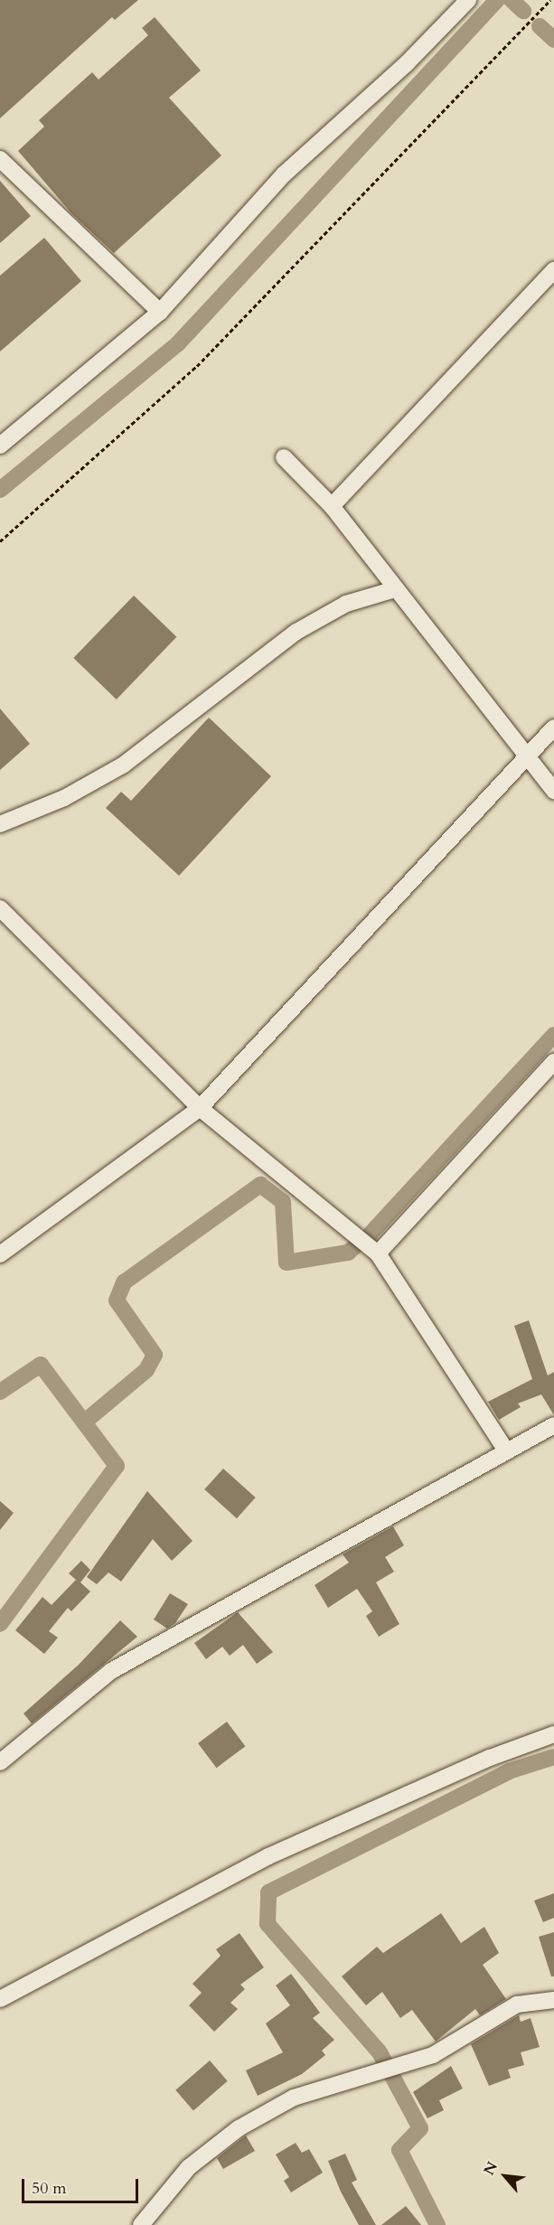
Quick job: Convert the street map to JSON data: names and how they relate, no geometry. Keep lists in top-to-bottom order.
{
  "scale_bar": "50 m",
  "north": "top left"
}
